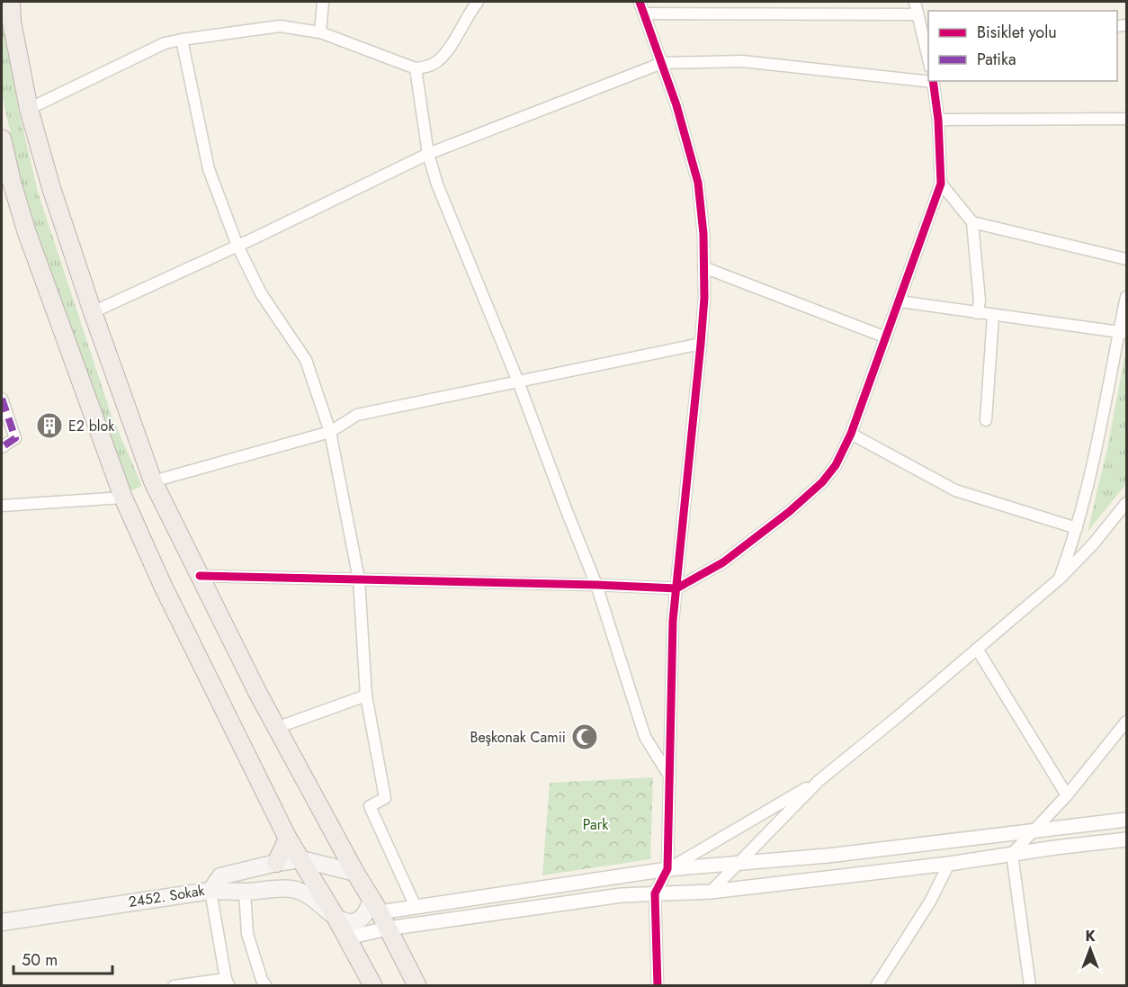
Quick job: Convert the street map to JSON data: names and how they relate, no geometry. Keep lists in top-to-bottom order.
{
  "streets": {
    "main road": ["2452. Sokak"]
  },
  "parks": ["Park"],
  "places": {
    "building": ["E2 blok"],
    "mosque": ["Beşkonak Camii"]
  },
  "legend": ["Bisiklet yolu", "Patika"],
  "scale_bar": "50 m",
  "north": "top"
}
